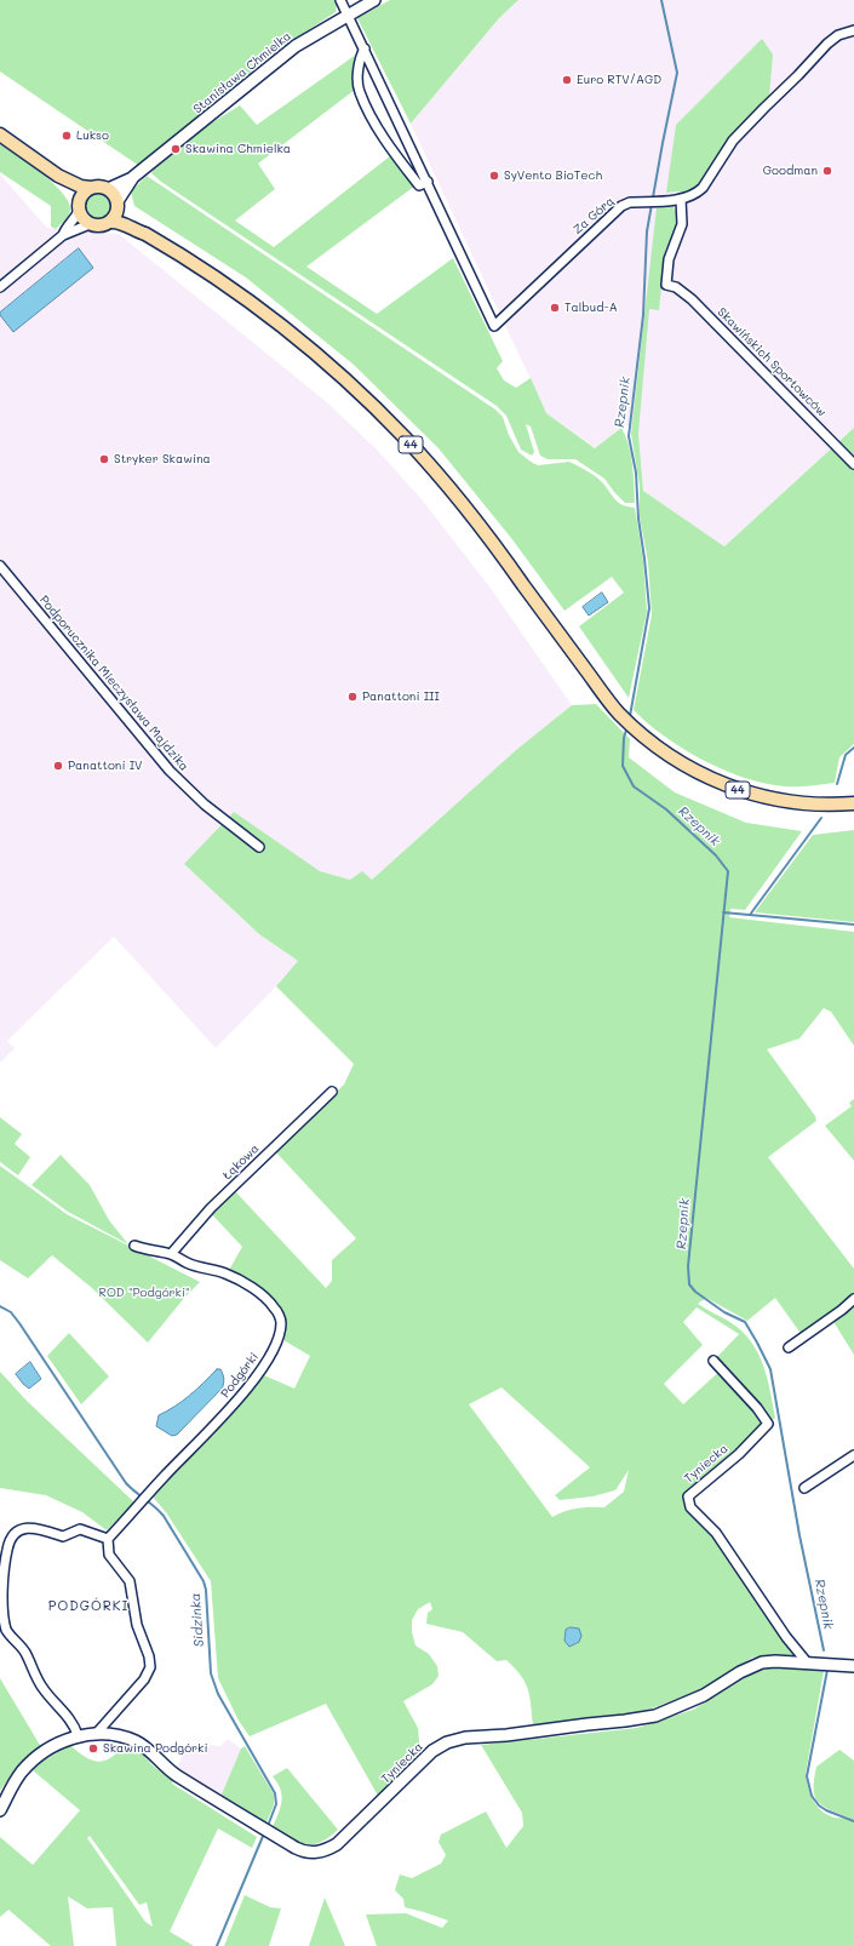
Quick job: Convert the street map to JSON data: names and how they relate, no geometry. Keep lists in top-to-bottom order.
{
  "streets": {
    "main road": ["44"],
    "street": [
      "Stanisława Chmielka",
      "Za Górą",
      "Skawińskich Sportowców",
      "Podporucznika Mieczysława Majdzika",
      "Łąkowa",
      "Podgórki",
      "Tyniecka"
    ]
  },
  "crossings": [
    ["Stanisława Chmielka", "Za Górą"],
    ["Stanisława Chmielka", "44"],
    ["Za Górą", "Skawińskich Sportowców"],
    ["Łąkowa", "Podgórki"]
  ],
  "districts": ["PODGÓRKI"],
  "water": ["Rzepnik", "Sidzinka"],
  "parks": ["ROD \"Podgórki\""],
  "places": [
    "Euro RTV/AGD",
    "Lukso",
    "Skawina Chmielka",
    "Goodman",
    "SyVento BioTech",
    "Talbud-A",
    "Stryker Skawina",
    "Panattoni III",
    "Panattoni IV",
    "Skawina Podgórki"
  ]
}
